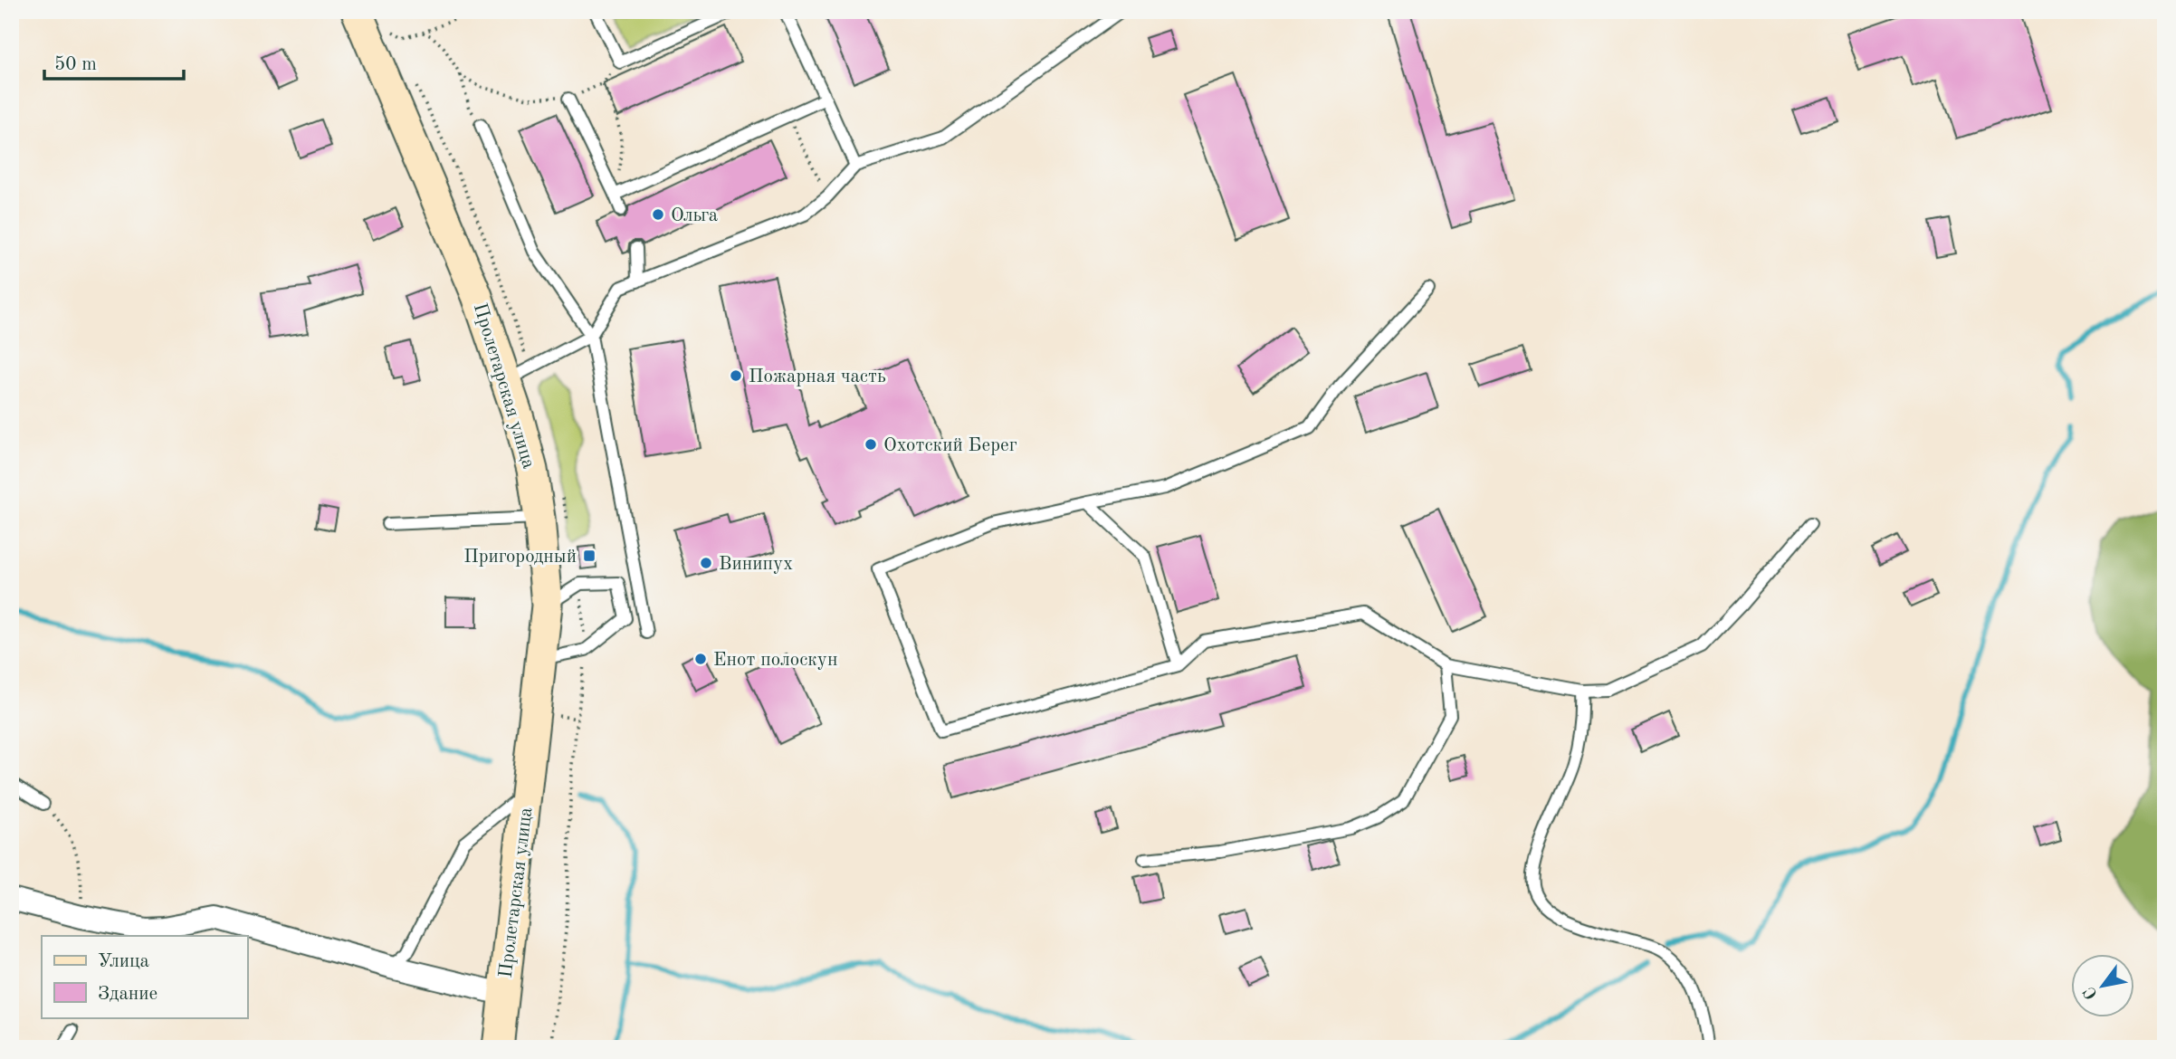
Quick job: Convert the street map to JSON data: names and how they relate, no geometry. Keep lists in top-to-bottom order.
{
  "streets": {
    "main road": ["Пролетарская улица"]
  },
  "places": {
    "other": [
      "Ольга",
      "Пожарная часть",
      "Охотский Берег",
      "Винипух",
      "Енот полоскун"
    ],
    "transit": ["Пригородный"]
  },
  "legend": ["Улица", "Здание"],
  "scale_bar": "50 m",
  "north": "bottom left"
}
